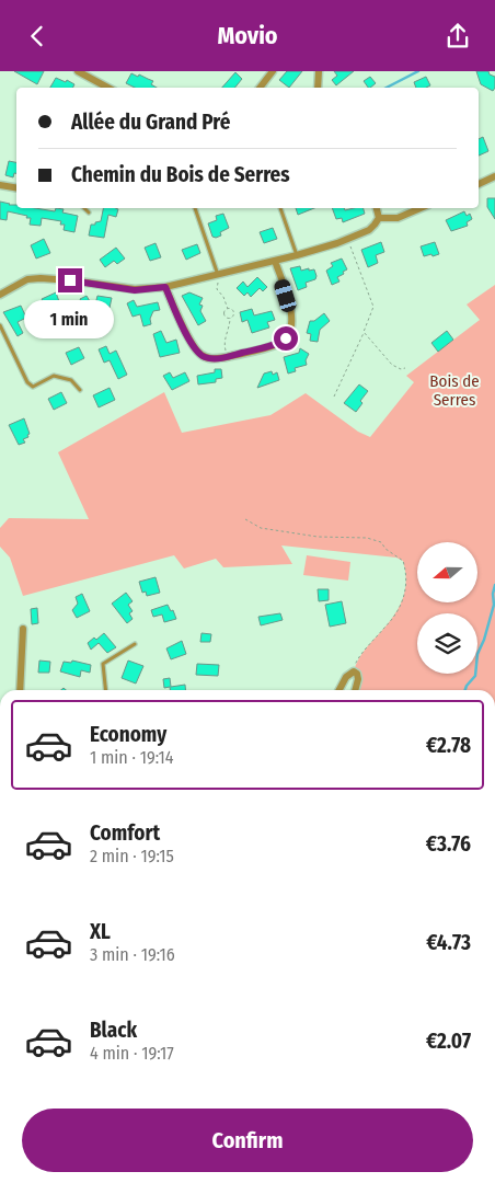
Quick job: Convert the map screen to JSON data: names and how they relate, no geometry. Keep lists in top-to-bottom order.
{
  "parks": ["Bois de Serres"],
  "north": "left",
  "page": {
    "header": "Movio",
    "banner": ["Allée du Grand Pré", "Chemin du Bois de Serres"],
    "bubble": "1 min",
    "list": [
      {
        "name": "Economy",
        "note": "1 min · 19:14",
        "value": "€2.78"
      },
      {
        "name": "Comfort",
        "note": "2 min · 19:15",
        "value": "€3.76"
      },
      {
        "name": "XL",
        "note": "3 min · 19:16",
        "value": "€4.73"
      },
      {
        "name": "Black",
        "note": "4 min · 19:17",
        "value": "€2.07"
      }
    ],
    "buttons": "Confirm"
  }
}
